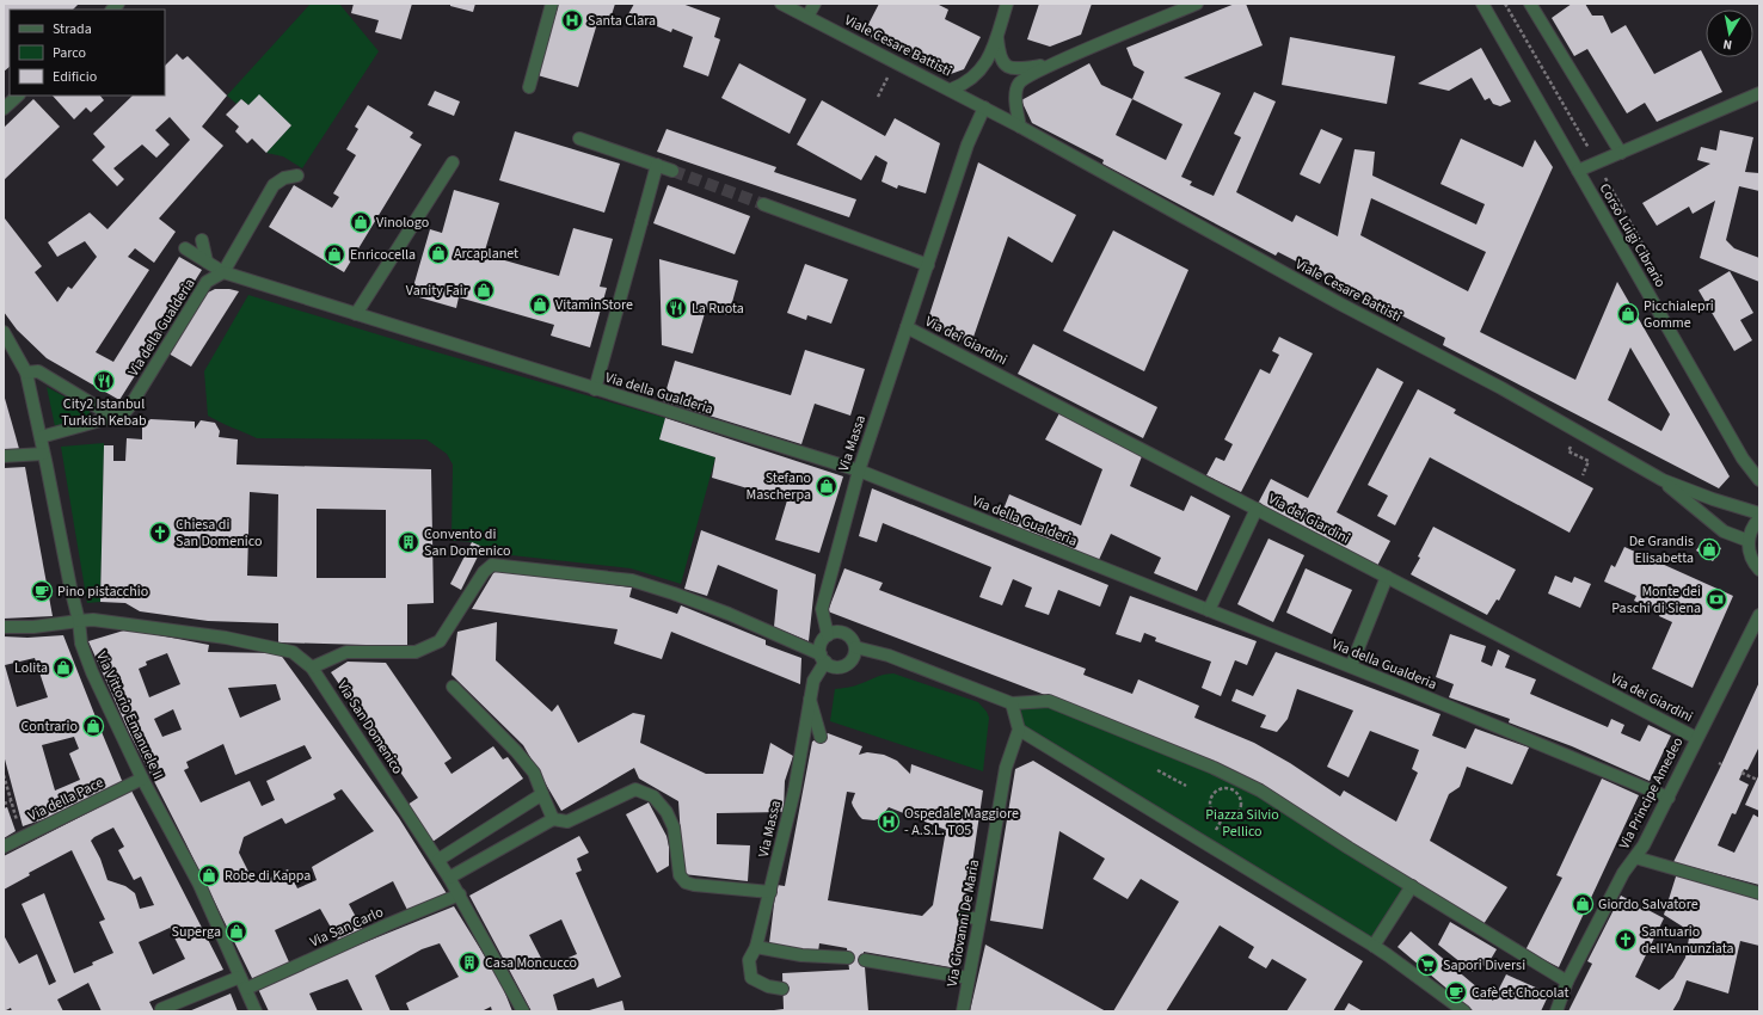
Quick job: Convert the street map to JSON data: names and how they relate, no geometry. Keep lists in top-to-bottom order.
{
  "streets": {
    "street": [
      "Viale Cesare Battisti",
      "Corso Luigi Cibrario",
      "Via della Gualderia",
      "Via dei Giardini",
      "Via Massa",
      "Via Vittorio Emanuele II",
      "Via San Domenico",
      "Via Principe Amedeo",
      "Via della Pace",
      "Via Giovanni De Maria",
      "Via San Carlo"
    ]
  },
  "crossings": [
    ["Viale Cesare Battisti", "Via Massa"],
    ["Via della Gualderia", "Via Massa"],
    ["Via della Gualderia", "Via Vittorio Emanuele II"],
    ["Via della Gualderia", "Via Principe Amedeo"],
    ["Via dei Giardini", "Via Massa"],
    ["Via dei Giardini", "Via Principe Amedeo"],
    ["Via Vittorio Emanuele II", "Via San Domenico"],
    ["Via Vittorio Emanuele II", "Via della Pace"],
    ["Via Vittorio Emanuele II", "Via San Carlo"],
    ["Via San Domenico", "Via San Carlo"]
  ],
  "parks": ["Piazza Silvio Pellico"],
  "places": {
    "hospital": ["Santa Clara", "Ospedale Maggiore - A.S.L. TO5"],
    "shop": [
      "Vinologo",
      "Arcaplanet",
      "Enricocella",
      "Vanity Fair",
      "VitaminStore",
      "Picchialepri Gomme",
      "Stefano Mascherpa",
      "De Grandis Elisabetta",
      "Lolita",
      "Contrario",
      "Robe di Kappa",
      "Giordo Salvatore",
      "Superga"
    ],
    "restaurant": ["La Ruota", "City2 Istanbul Turkish Kebab"],
    "church": ["Chiesa di San Domenico", "Santuario dell'Annunziata"],
    "building": ["Convento di San Domenico", "Casa Moncucco"],
    "cafe": ["Pino pistacchio", "Cafè et Chocolat"],
    "bank": ["Monte dei Paschi di Siena"],
    "supermarket": ["Sapori Diversi"]
  },
  "legend": ["Strada", "Parco", "Edificio"],
  "north": "bottom"
}
